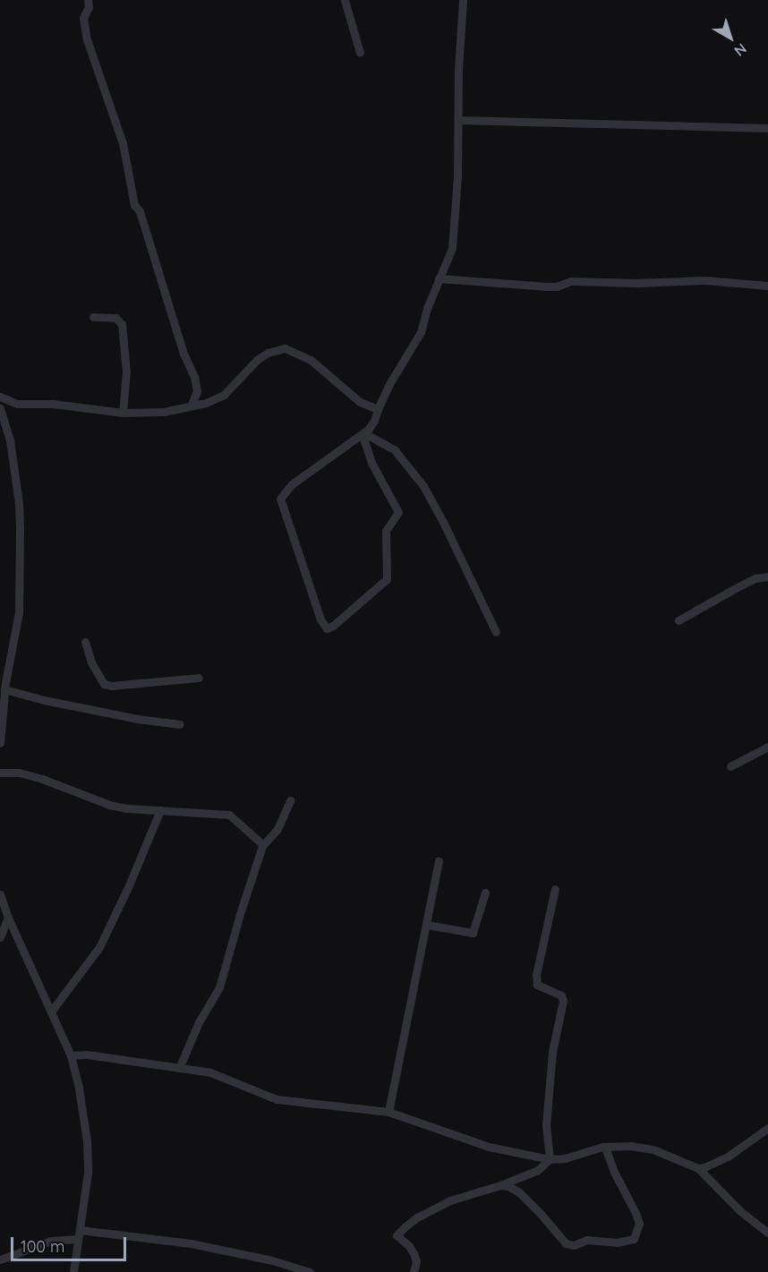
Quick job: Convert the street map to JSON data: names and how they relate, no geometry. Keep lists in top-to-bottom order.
{
  "scale_bar": "100 m",
  "north": "bottom right"
}
